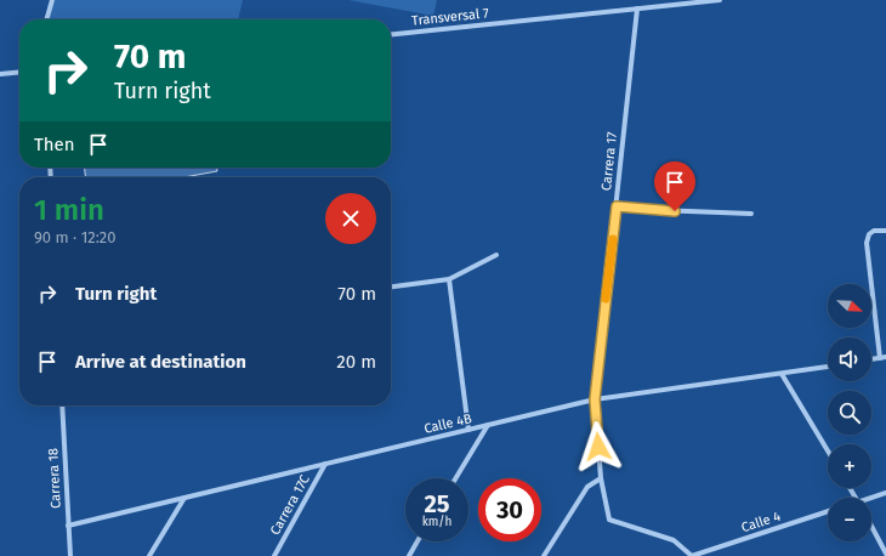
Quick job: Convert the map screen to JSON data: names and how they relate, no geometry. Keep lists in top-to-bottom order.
{
  "streets": {
    "street": [
      "Transversal 7",
      "Carrera 17",
      "Calle 4B",
      "Carrera 18",
      "Carrera 17C",
      "Calle 4"
    ]
  },
  "crossings": [
    ["Transversal 7", "Carrera 17"],
    ["Carrera 17", "Calle 4B"],
    ["Carrera 17", "Calle 4"],
    ["Calle 4B", "Carrera 18"],
    ["Calle 4B", "Carrera 17C"]
  ],
  "north": "bottom right",
  "page": {
    "turn": ["70 m", "Turn right"],
    "then": "Then",
    "heading": ["1 min", "90 m · 12:20"],
    "list": [
      {
        "name": "Turn right",
        "value": "70 m"
      },
      {
        "name": "Arrive at destination",
        "value": "20 m"
      }
    ],
    "map_buttons": ["+", "−"],
    "speed": "25 km/h",
    "limit": "30"
  }
}
